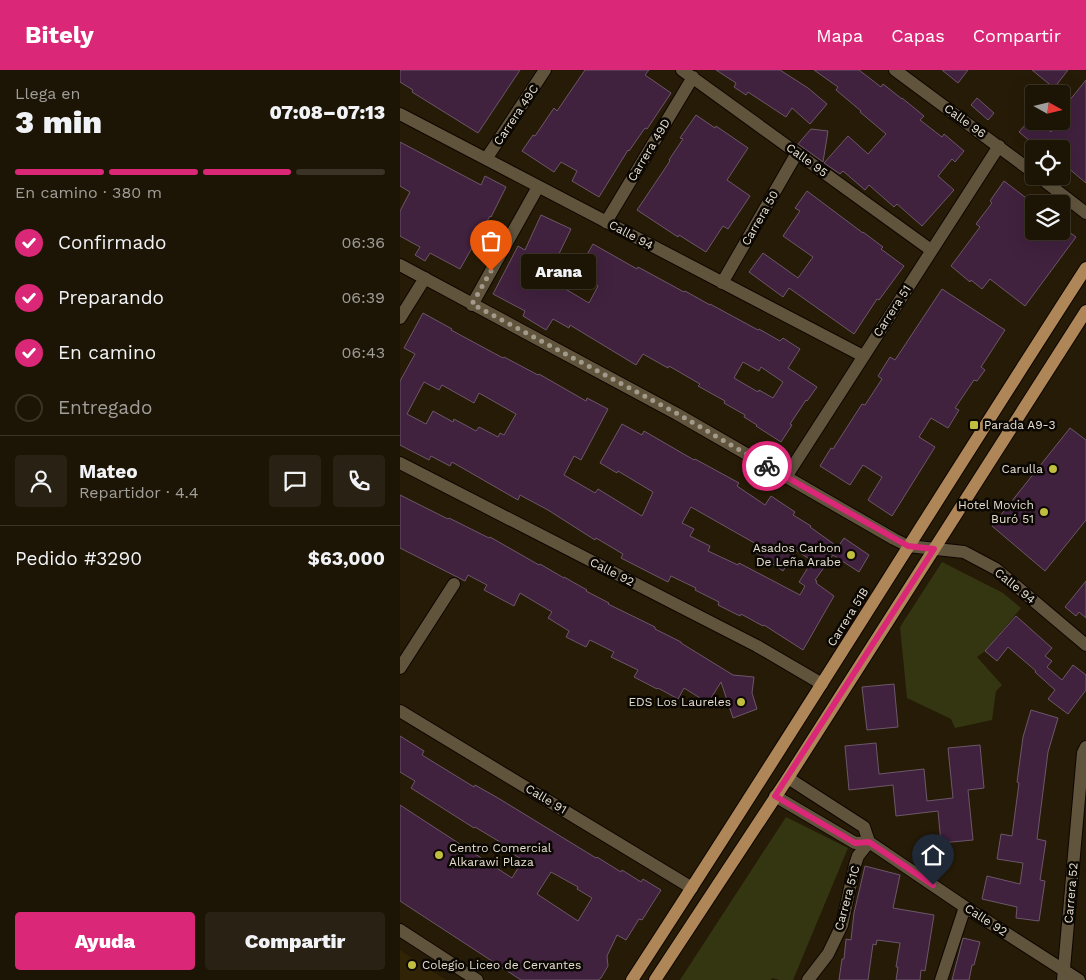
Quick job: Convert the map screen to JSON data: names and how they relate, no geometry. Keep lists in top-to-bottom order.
{
  "streets": {
    "main road": ["Carrera 51B"],
    "street": [
      "Carrera 49C",
      "Calle 96",
      "Carrera 49D",
      "Calle 95",
      "Carrera 50",
      "Calle 94",
      "Carrera 51",
      "Calle 92",
      "Calle 91",
      "Carrera 52",
      "Carrera 51C"
    ]
  },
  "crossings": [
    ["Carrera 49C", "Calle 94"],
    ["Calle 96", "Carrera 51"],
    ["Carrera 49D", "Calle 95"],
    ["Carrera 49D", "Calle 94"],
    ["Calle 95", "Carrera 50"],
    ["Calle 95", "Carrera 51"],
    ["Carrera 50", "Calle 94"],
    ["Calle 94", "Carrera 51"],
    ["Calle 94", "Carrera 51B"],
    ["Calle 92", "Carrera 51B"],
    ["Calle 92", "Carrera 52"],
    ["Calle 92", "Carrera 51C"],
    ["Carrera 51B", "Calle 91"]
  ],
  "places": {
    "other": [
      "Arana",
      "Carulla",
      "Hotel Movich Buró 51",
      "Asados Carbon De Leña Arabe",
      "EDS Los Laureles",
      "Centro Comercial Alkarawi Plaza",
      "Colegio Liceo de Cervantes"
    ],
    "transit": ["Parada A9-3"]
  },
  "north": "right",
  "page": {
    "header": "Bitely",
    "nav": ["Mapa", "Capas", "Compartir"],
    "heading": ["3 min", "Llega en", "07:08–07:13"],
    "panel": [
      "Mateo",
      "Repartidor · 4.4",
      "Pedido #3290",
      "$63,000"
    ],
    "bar": "En camino · 380 m",
    "list": [
      ["Confirmado", "06:36"],
      ["Preparando", "06:39"],
      ["En camino", "06:43"],
      "Entregado"
    ],
    "bubble": "Arana",
    "buttons": ["Ayuda", "Compartir"]
  }
}
